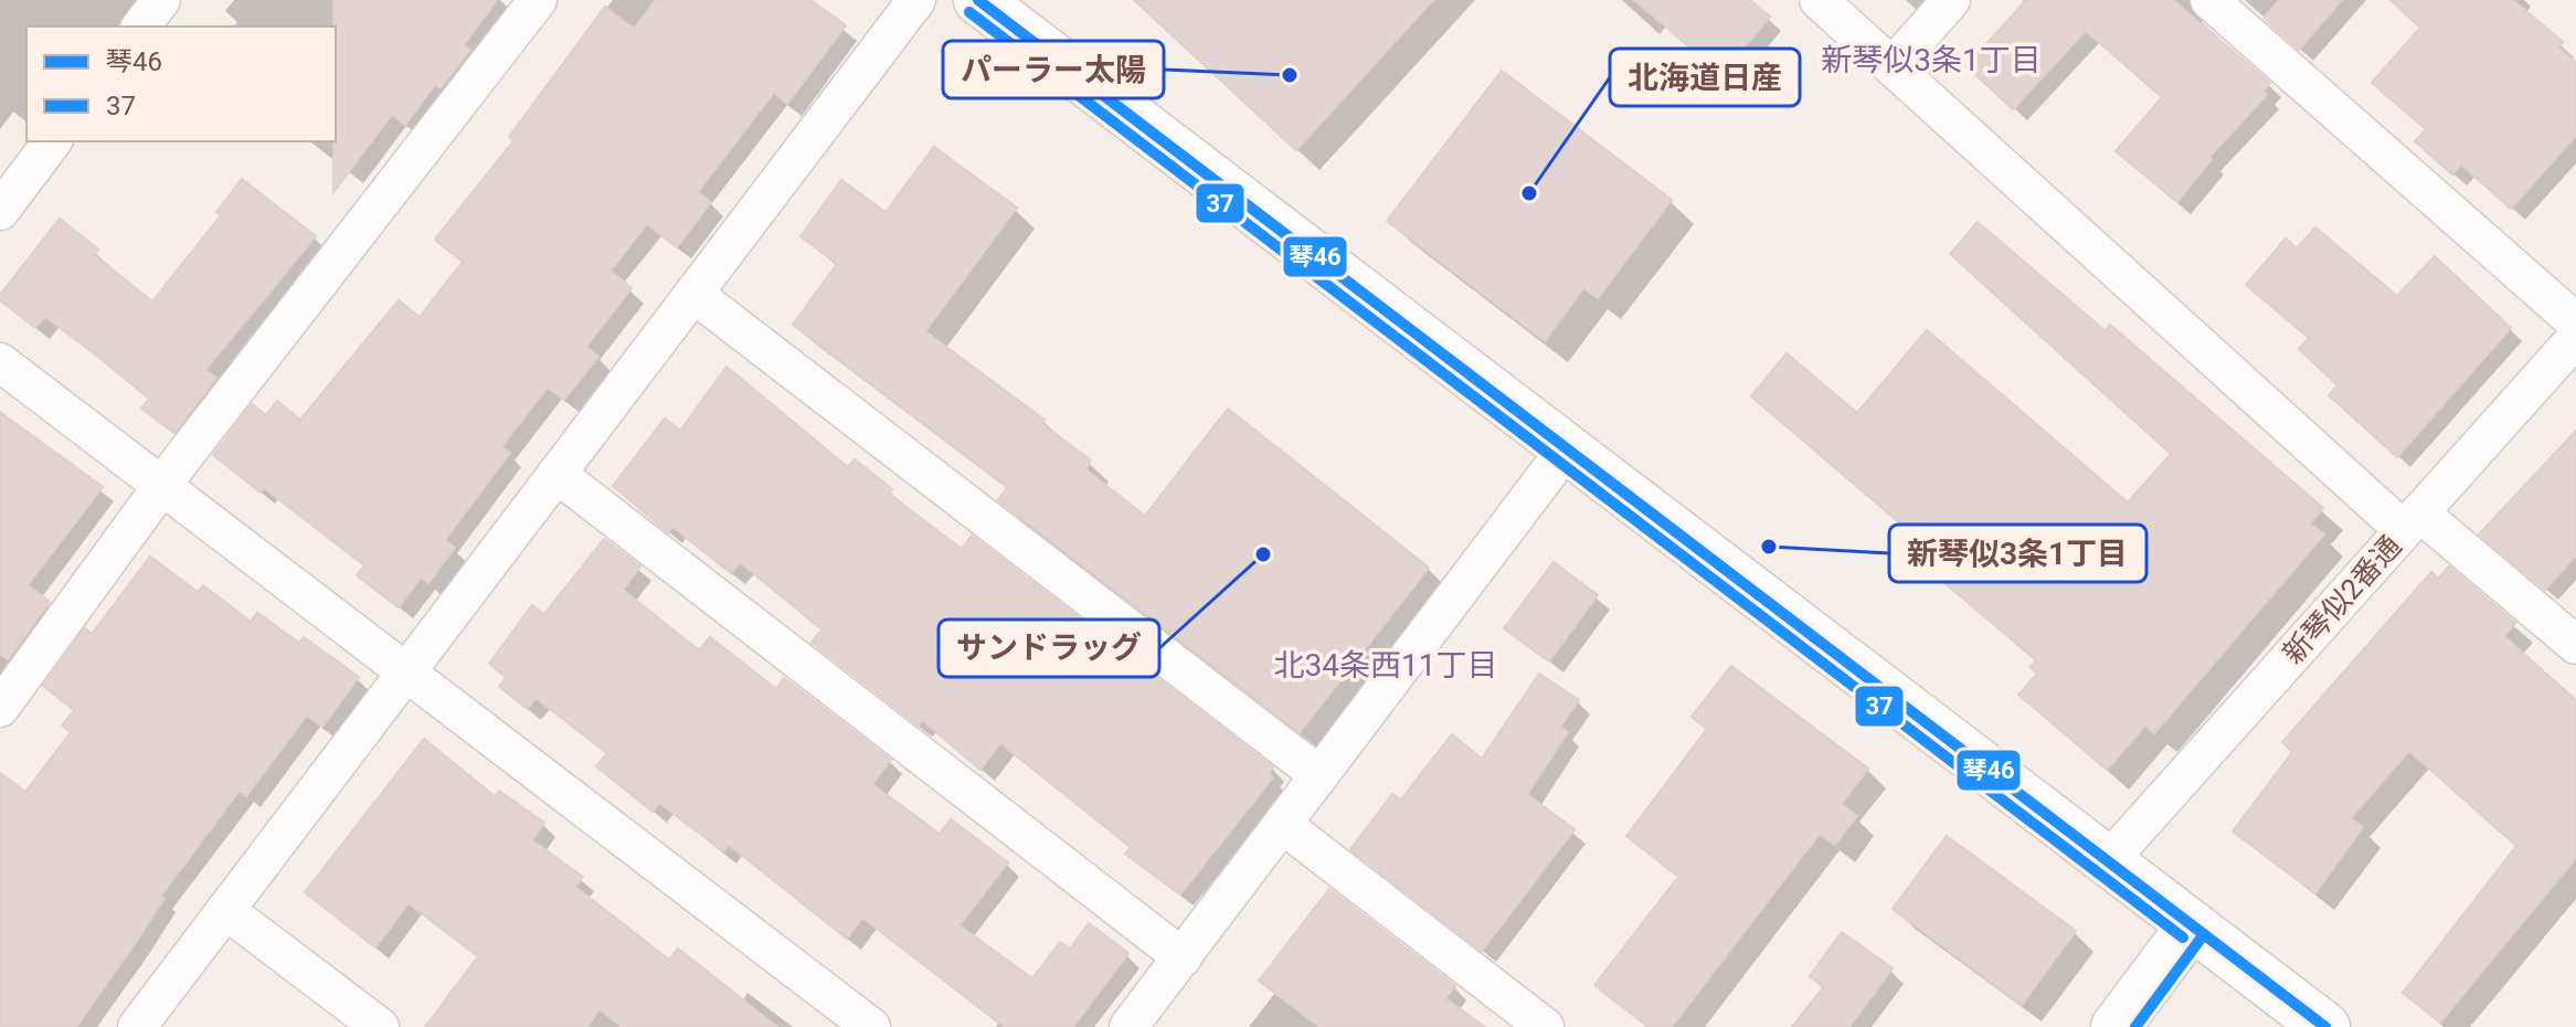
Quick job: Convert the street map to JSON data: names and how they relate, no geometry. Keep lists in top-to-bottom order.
{
  "streets": {
    "street": ["新琴似2番通"]
  },
  "districts": ["新琴似3条1丁目", "北34条西11丁目"],
  "places": [
    "パーラー太陽",
    "北海道日産",
    "新琴似3条1丁目",
    "サンドラッグ"
  ],
  "lines": ["transit line 琴46", "transit line 37"],
  "legend": ["琴46", "37"]
}
